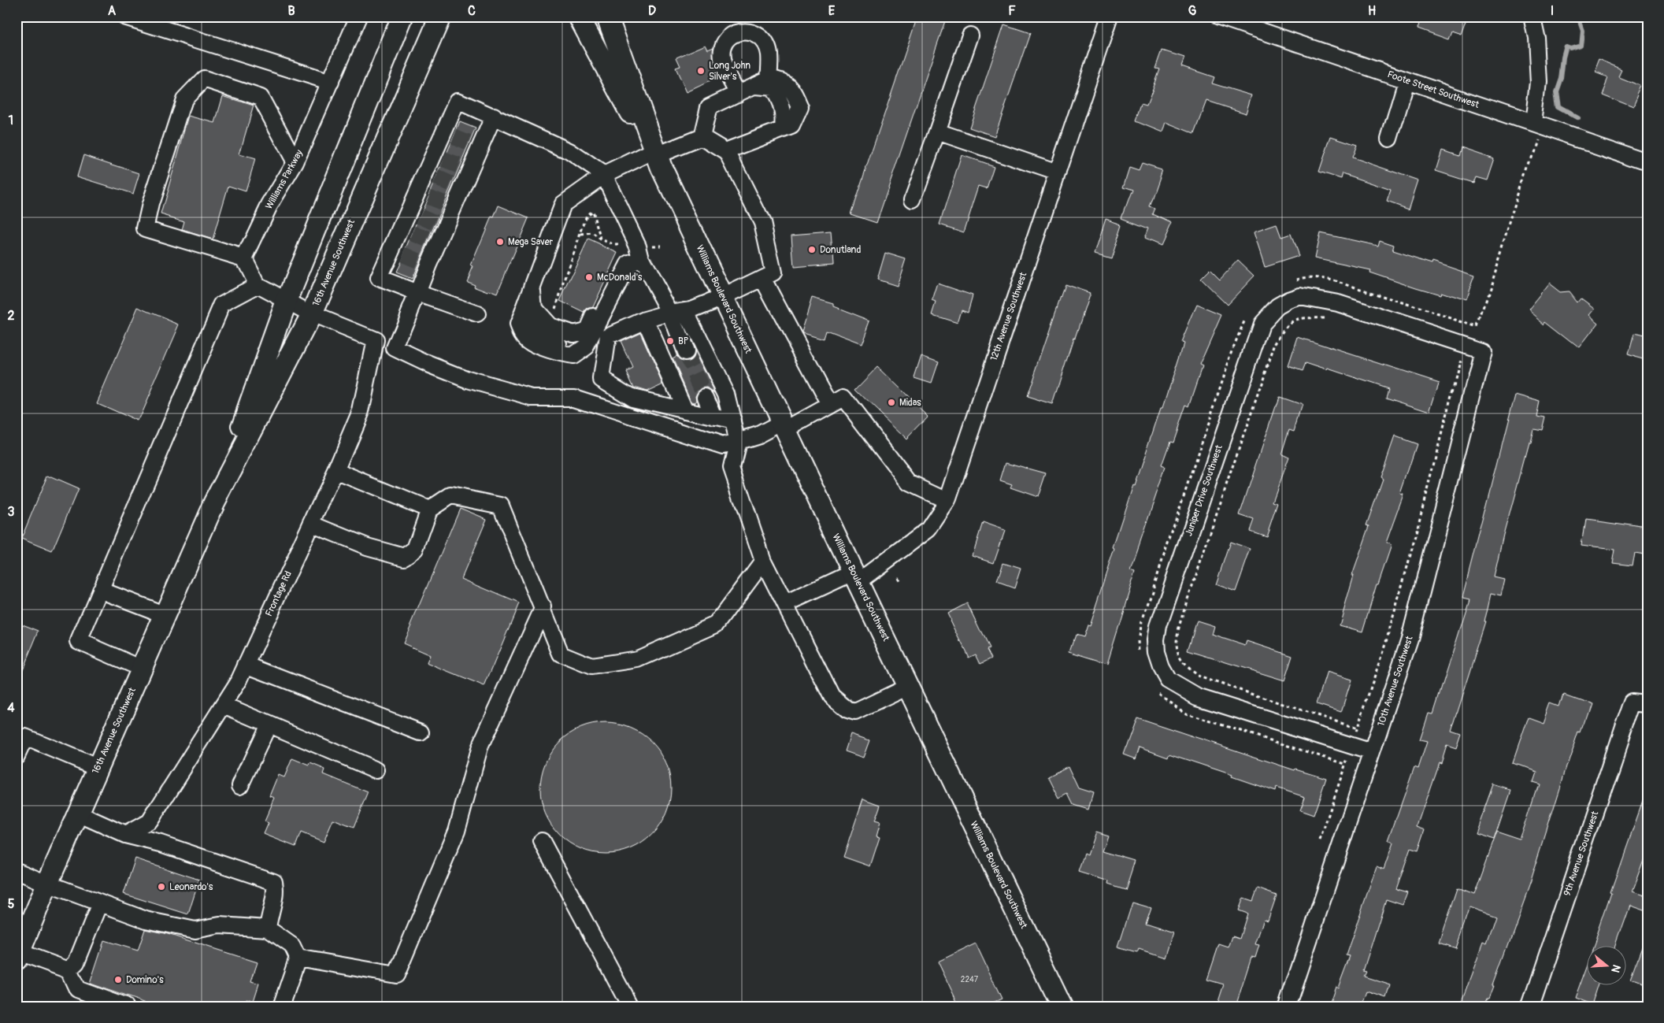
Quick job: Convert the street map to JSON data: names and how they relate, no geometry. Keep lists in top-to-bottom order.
{
  "streets": {
    "main road": ["16th Avenue Southwest", "Williams Boulevard Southwest"],
    "street": [
      "Foote Street Southwest",
      "Williams Parkway",
      "12th Avenue Southwest",
      "Juniper Drive Southwest",
      "Frontage Rd",
      "10th Avenue Southwest",
      "9th Avenue Southwest"
    ]
  },
  "crossings": [
    ["Williams Boulevard Southwest", "12th Avenue Southwest"],
    ["Juniper Drive Southwest", "10th Avenue Southwest"]
  ],
  "places": [
    "Long John Silver's",
    "Mega Saver",
    "Donutland",
    "McDonald's",
    "BP",
    "Midas",
    "Leonardo's",
    "Domino's"
  ],
  "house_numbers": ["2247"],
  "north": "right",
  "grid": {
    "columns": [
      "A",
      "B",
      "C",
      "D",
      "E",
      "F",
      "G",
      "H",
      "I"
    ],
    "rows": [
      "1",
      "2",
      "3",
      "4",
      "5"
    ]
  }
}
